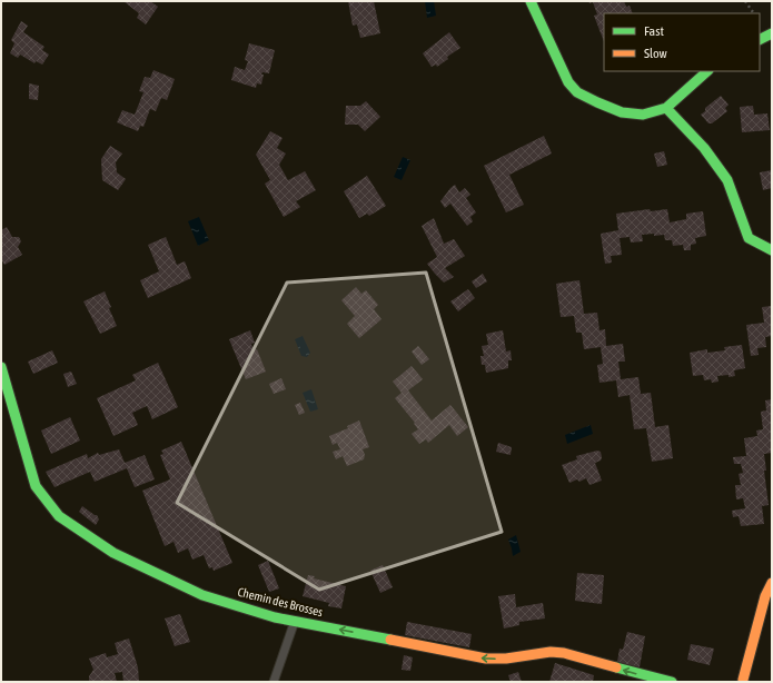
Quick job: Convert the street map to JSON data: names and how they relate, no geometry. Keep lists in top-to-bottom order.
{
  "streets": {
    "street": ["Chemin des Brosses"]
  },
  "one_way": ["Chemin des Brosses"],
  "legend": ["Fast", "Slow"]
}
